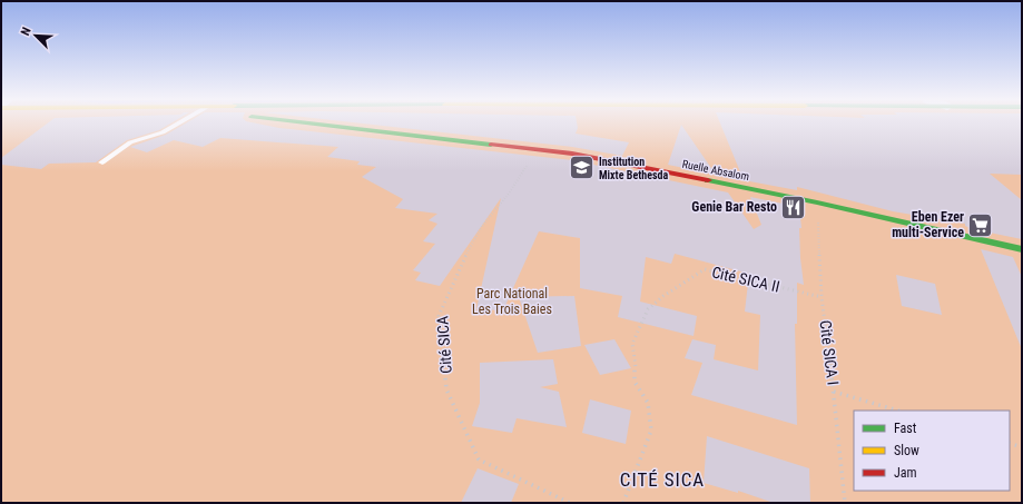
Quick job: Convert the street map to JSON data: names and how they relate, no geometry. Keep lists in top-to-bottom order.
{
  "streets": {
    "main road": ["Ruelle Absalom"],
    "path": ["Cité SICA II", "Cité SICA", "Cité SICA I"]
  },
  "crossings": [
    ["Ruelle Absalom", "Cité SICA"],
    ["Ruelle Absalom", "Cité SICA I"],
    ["Cité SICA II", "Cité SICA I"]
  ],
  "districts": ["CITÉ SICA"],
  "parks": ["Parc National Les Trois Baies"],
  "places": {
    "school or university": ["Institution Mixte Bethesda"],
    "restaurant": ["Genie Bar Resto"],
    "supermarket": ["Eben Ezer multi-Service"]
  },
  "legend": ["Fast", "Slow", "Jam"],
  "north": "top left"
}
